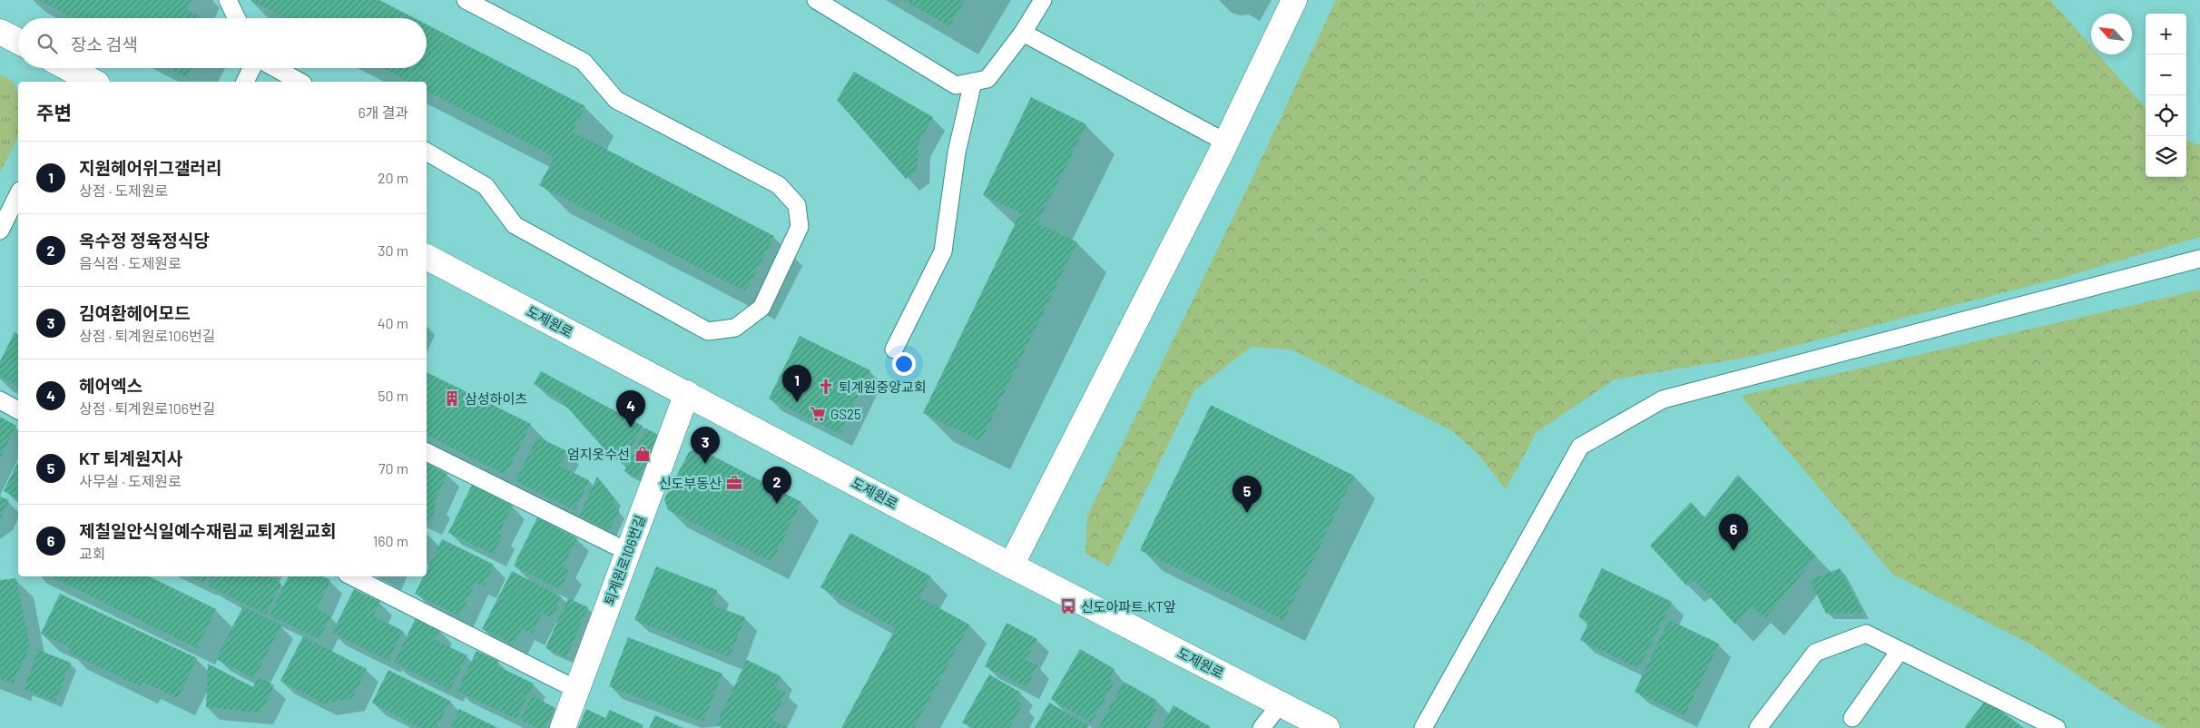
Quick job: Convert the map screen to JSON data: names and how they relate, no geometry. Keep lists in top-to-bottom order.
{
  "streets": {
    "street": ["도제원로", "퇴계원로106번길"]
  },
  "crossings": [
    ["도제원로", "퇴계원로106번길"]
  ],
  "places": {
    "church": ["퇴계원중앙교회"],
    "building": ["삼성하이츠"],
    "supermarket": ["GS25"],
    "shop": ["엄지옷수선"],
    "office": ["신도부동산"],
    "bus stop": ["신도아파트.KT앞"]
  },
  "north": "top left",
  "page": {
    "map_buttons": ["+", "−"],
    "search": "장소 검색",
    "heading": ["주변", "6개 결과"],
    "list": [
      {
        "mark": "1",
        "name": "지원헤어위그갤러리",
        "note": "상점 · 도제원로",
        "value": "20 m"
      },
      {
        "mark": "2",
        "name": "옥수정 정육정식당",
        "note": "음식점 · 도제원로",
        "value": "30 m"
      },
      {
        "mark": "3",
        "name": "김여환헤어모드",
        "note": "상점 · 퇴계원로106번길",
        "value": "40 m"
      },
      {
        "mark": "4",
        "name": "헤어엑스",
        "note": "상점 · 퇴계원로106번길",
        "value": "50 m"
      },
      {
        "mark": "5",
        "name": "KT 퇴계원지사",
        "note": "사무실 · 도제원로",
        "value": "70 m"
      },
      {
        "mark": "6",
        "name": "제칠일안식일예수재림교 퇴계원교회",
        "note": "교회",
        "value": "160 m"
      }
    ],
    "pins": [
      "1",
      "4",
      "3",
      "2",
      "5",
      "6"
    ]
  }
}
